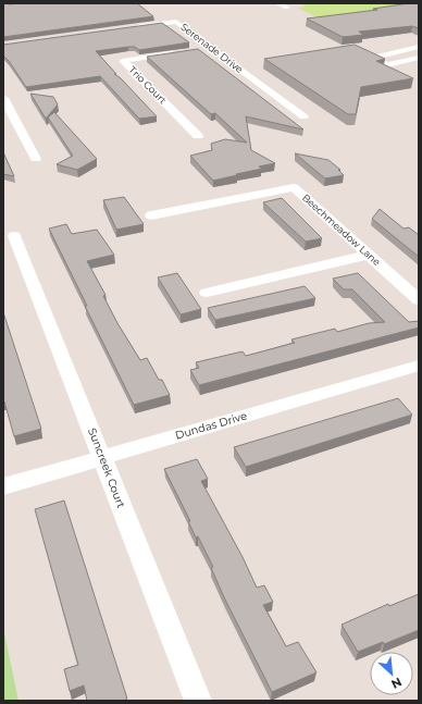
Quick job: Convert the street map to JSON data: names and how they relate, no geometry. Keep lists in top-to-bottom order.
{
  "streets": {
    "street": [
      "Serenade Drive",
      "Trio Court",
      "Beechmeadow Lane",
      "Dundas Drive",
      "Suncreek Court"
    ]
  },
  "crossings": [
    ["Dundas Drive", "Suncreek Court"]
  ],
  "north": "bottom right"
}
